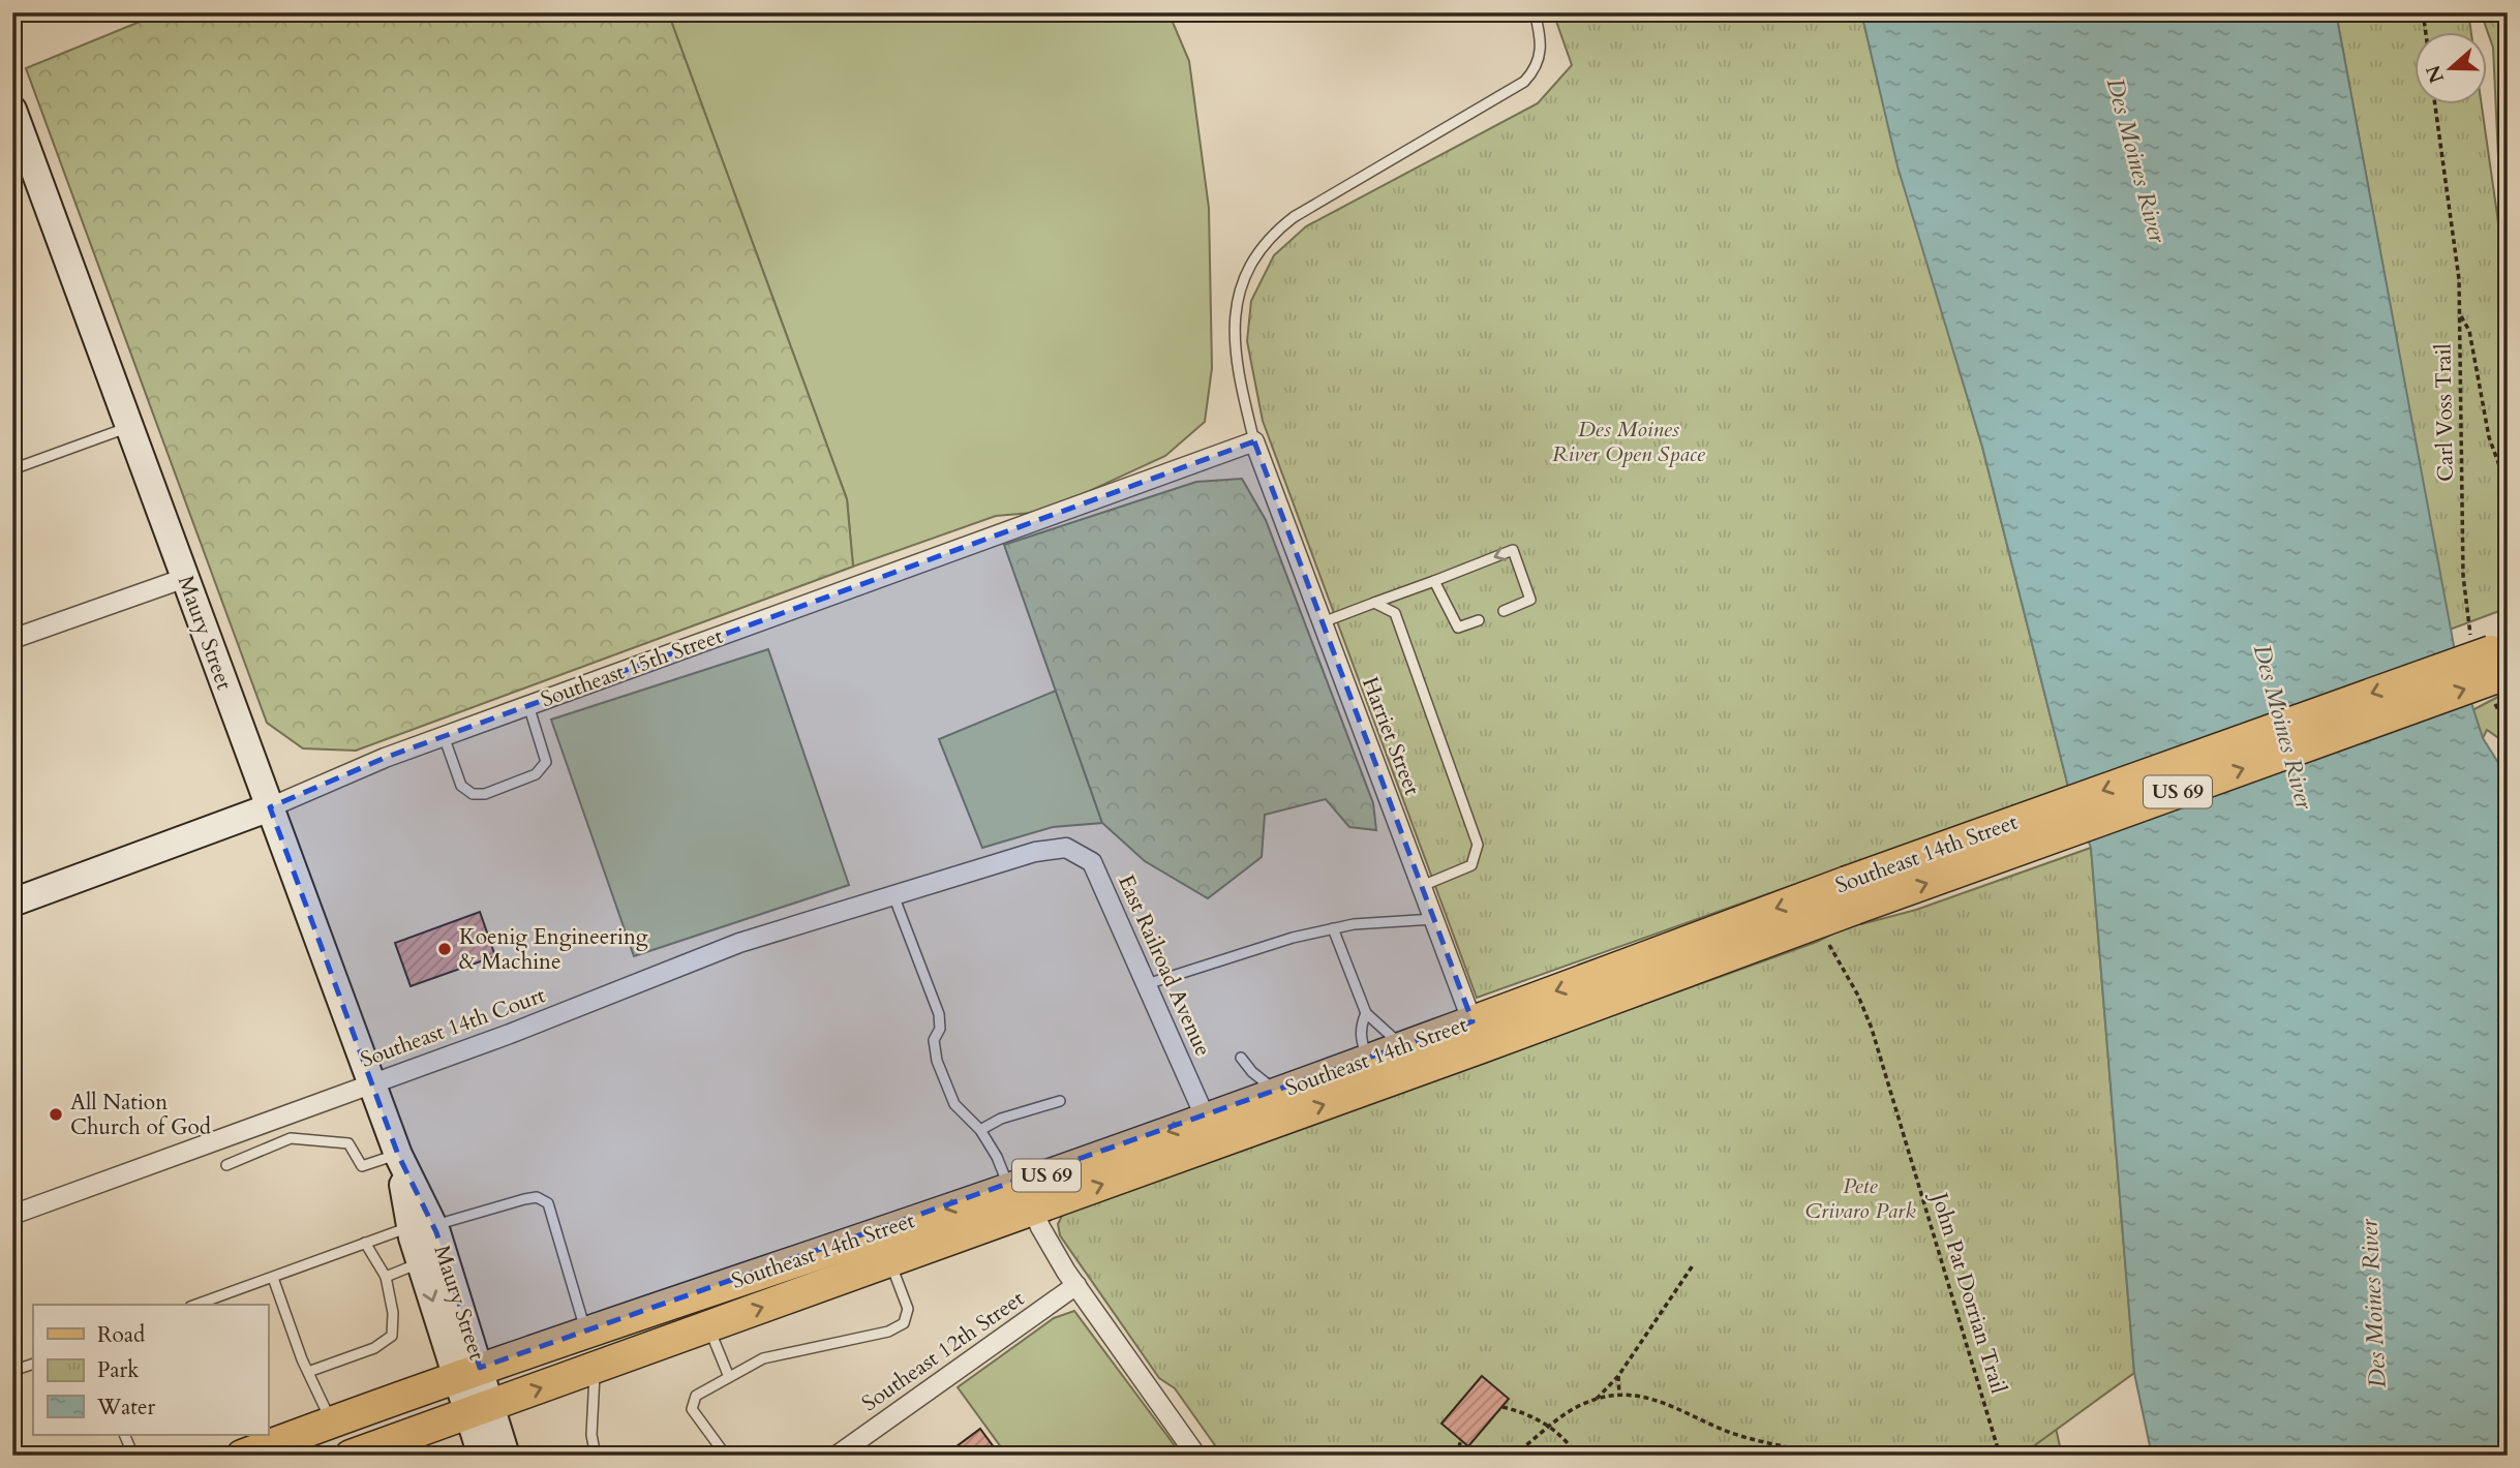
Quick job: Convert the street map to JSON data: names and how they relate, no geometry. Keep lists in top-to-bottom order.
{
  "streets": {
    "main road": [
      "Maury Street",
      "Southeast 15th Street",
      "US 69",
      "Southeast 14th Street"
    ],
    "street": [
      "Harriet Street",
      "East Railroad Avenue",
      "Southeast 14th Court",
      "Southeast 12th Street"
    ],
    "path": ["Carl Voss Trail", "John Pat Dorrian Trail"]
  },
  "crossings": [
    ["Carl Voss Trail", "Southeast 14th Street"],
    ["Maury Street", "Southeast 15th Street"],
    ["Maury Street", "Southeast 14th Street"],
    ["Maury Street", "Southeast 14th Court"],
    ["Southeast 15th Street", "Harriet Street"],
    ["Harriet Street", "Southeast 14th Street"],
    ["Southeast 14th Street", "East Railroad Avenue"],
    ["East Railroad Avenue", "Southeast 14th Court"]
  ],
  "water": ["Des Moines River"],
  "parks": ["Des Moines River Open Space", "Pete Crivaro Park"],
  "places": ["Koenig Engineering & Machine", "All Nation Church of God"],
  "legend": ["Road", "Park", "Water"],
  "north": "left"
}
